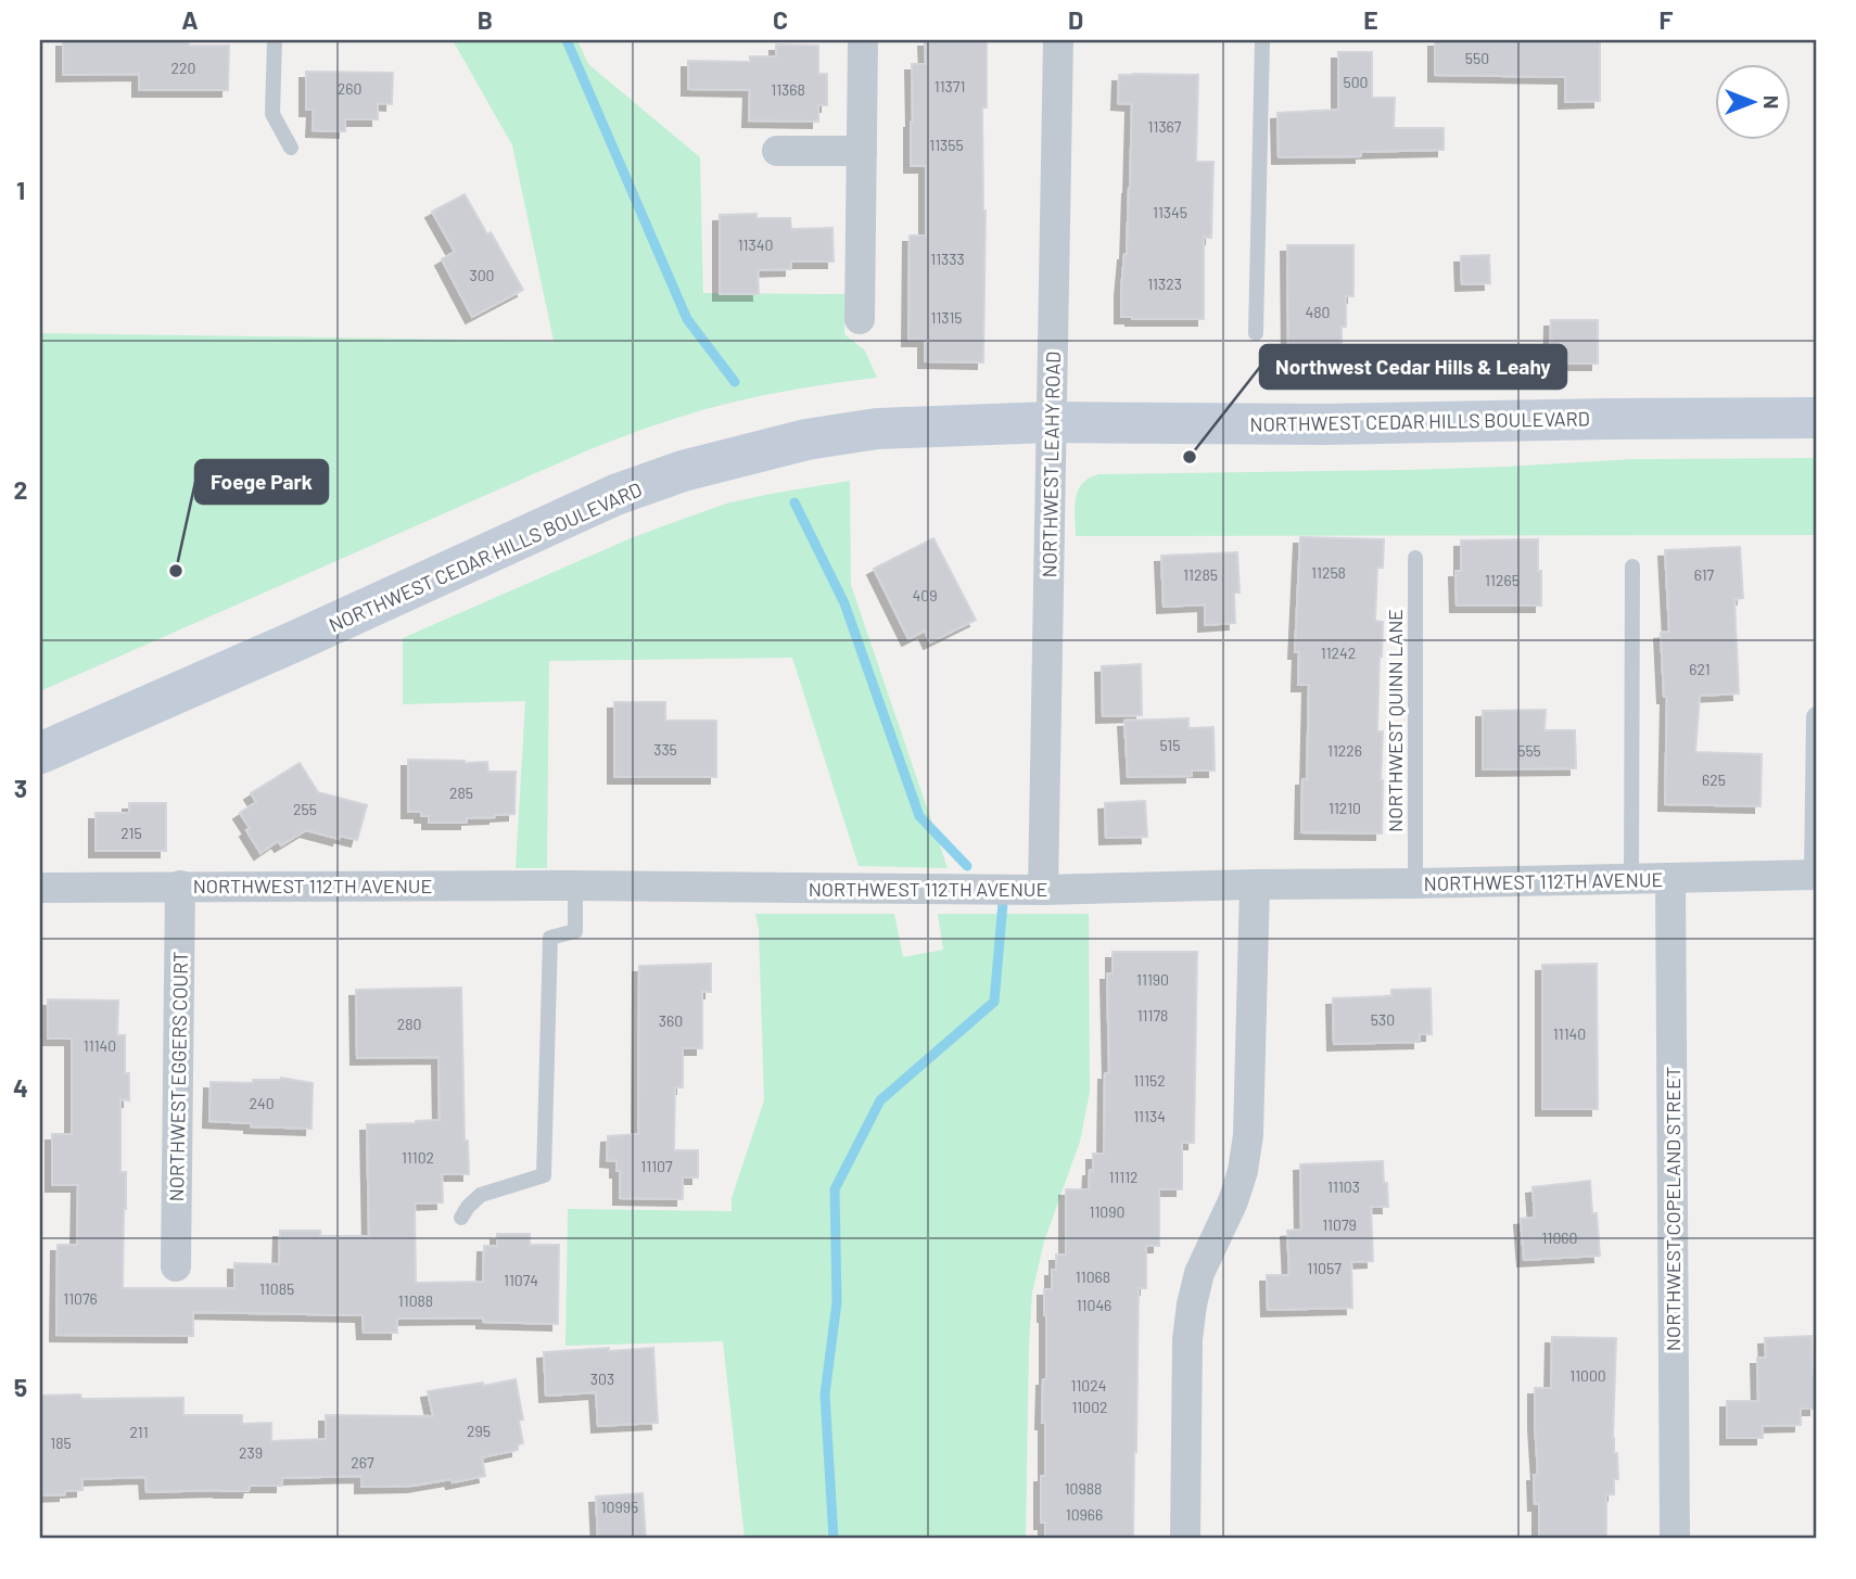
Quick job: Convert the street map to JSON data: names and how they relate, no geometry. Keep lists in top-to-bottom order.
{
  "streets": {
    "main road": ["NORTHWEST CEDAR HILLS BOULEVARD"],
    "street": [
      "NORTHWEST LEAHY ROAD",
      "NORTHWEST 112TH AVENUE",
      "NORTHWEST EGGERS COURT",
      "NORTHWEST COPELAND STREET"
    ],
    "lane": ["NORTHWEST QUINN LANE"]
  },
  "crossings": [
    ["NORTHWEST CEDAR HILLS BOULEVARD", "NORTHWEST LEAHY ROAD"],
    ["NORTHWEST LEAHY ROAD", "NORTHWEST 112TH AVENUE"],
    ["NORTHWEST QUINN LANE", "NORTHWEST 112TH AVENUE"],
    ["NORTHWEST 112TH AVENUE", "NORTHWEST EGGERS COURT"],
    ["NORTHWEST 112TH AVENUE", "NORTHWEST COPELAND STREET"]
  ],
  "places": ["Northwest Cedar Hills & Leahy", "Foege Park"],
  "house_numbers": [
    "550",
    "220",
    "500",
    "11371",
    "260",
    "11368",
    "11367",
    "11355",
    "11345",
    "11340",
    "11333",
    "300",
    "11323",
    "480",
    "11315",
    "11258",
    "11285",
    "617",
    "11265",
    "409",
    "11242",
    "621",
    "515",
    "335",
    "11226",
    "555",
    "625",
    "285",
    "11210",
    "255",
    "215",
    "11190",
    "11178",
    "530",
    "360",
    "280",
    "11140",
    "11140",
    "11152",
    "240",
    "11134",
    "11102",
    "11107",
    "11112",
    "11103",
    "11090",
    "11079",
    "11060",
    "11057",
    "11068",
    "11074",
    "11085",
    "11076",
    "11088",
    "11046",
    "11000",
    "303",
    "11024",
    "11002",
    "295",
    "211",
    "185",
    "239",
    "267",
    "10988",
    "10995",
    "10966"
  ],
  "north": "right",
  "grid": {
    "columns": [
      "A",
      "B",
      "C",
      "D",
      "E",
      "F"
    ],
    "rows": [
      "1",
      "2",
      "3",
      "4",
      "5"
    ]
  }
}
